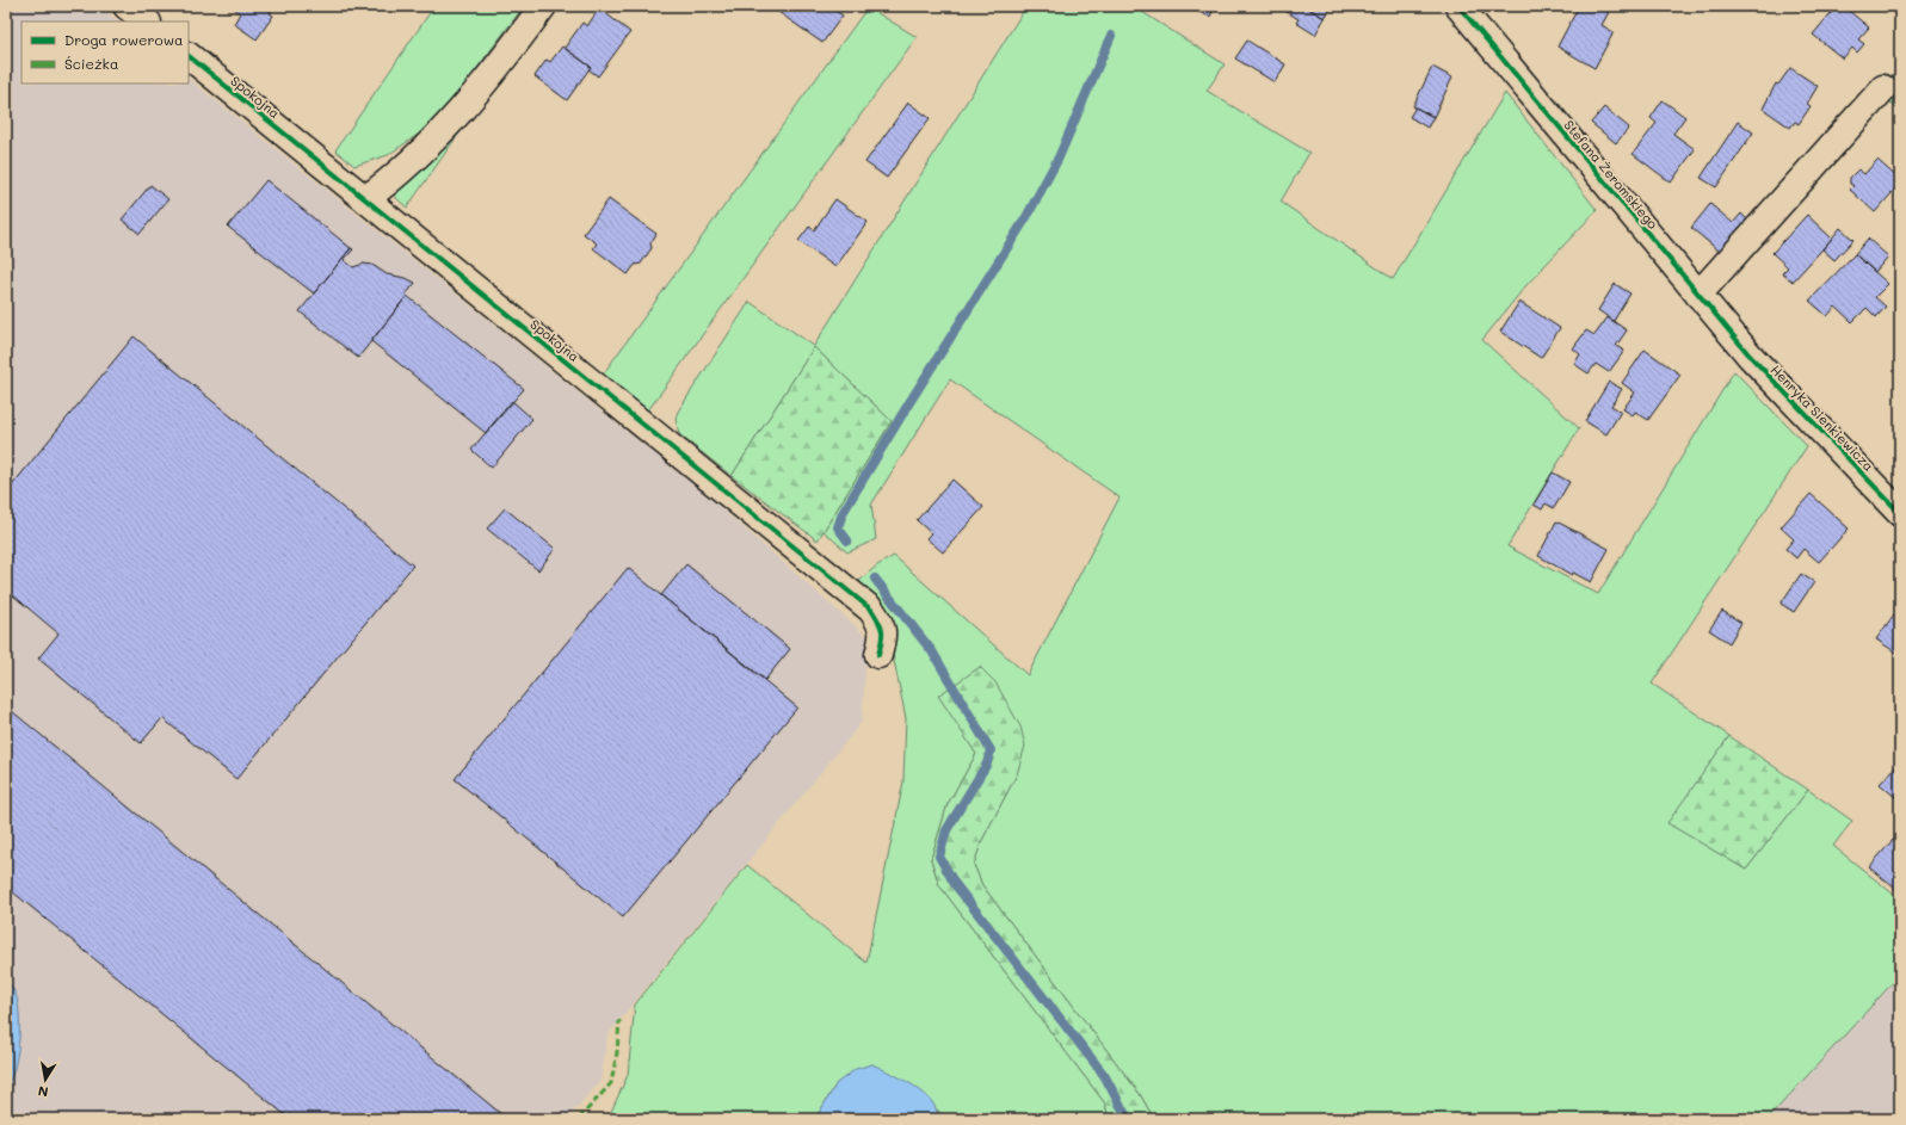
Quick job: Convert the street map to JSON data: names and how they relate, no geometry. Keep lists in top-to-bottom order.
{
  "streets": {
    "street": ["Spokojna", "Stefana Żeromskiego", "Henryka Sienkiewicza"]
  },
  "crossings": [
    ["Stefana Żeromskiego", "Henryka Sienkiewicza"]
  ],
  "legend": ["Droga rowerowa", "Ścieżka"],
  "north": "bottom"
}
